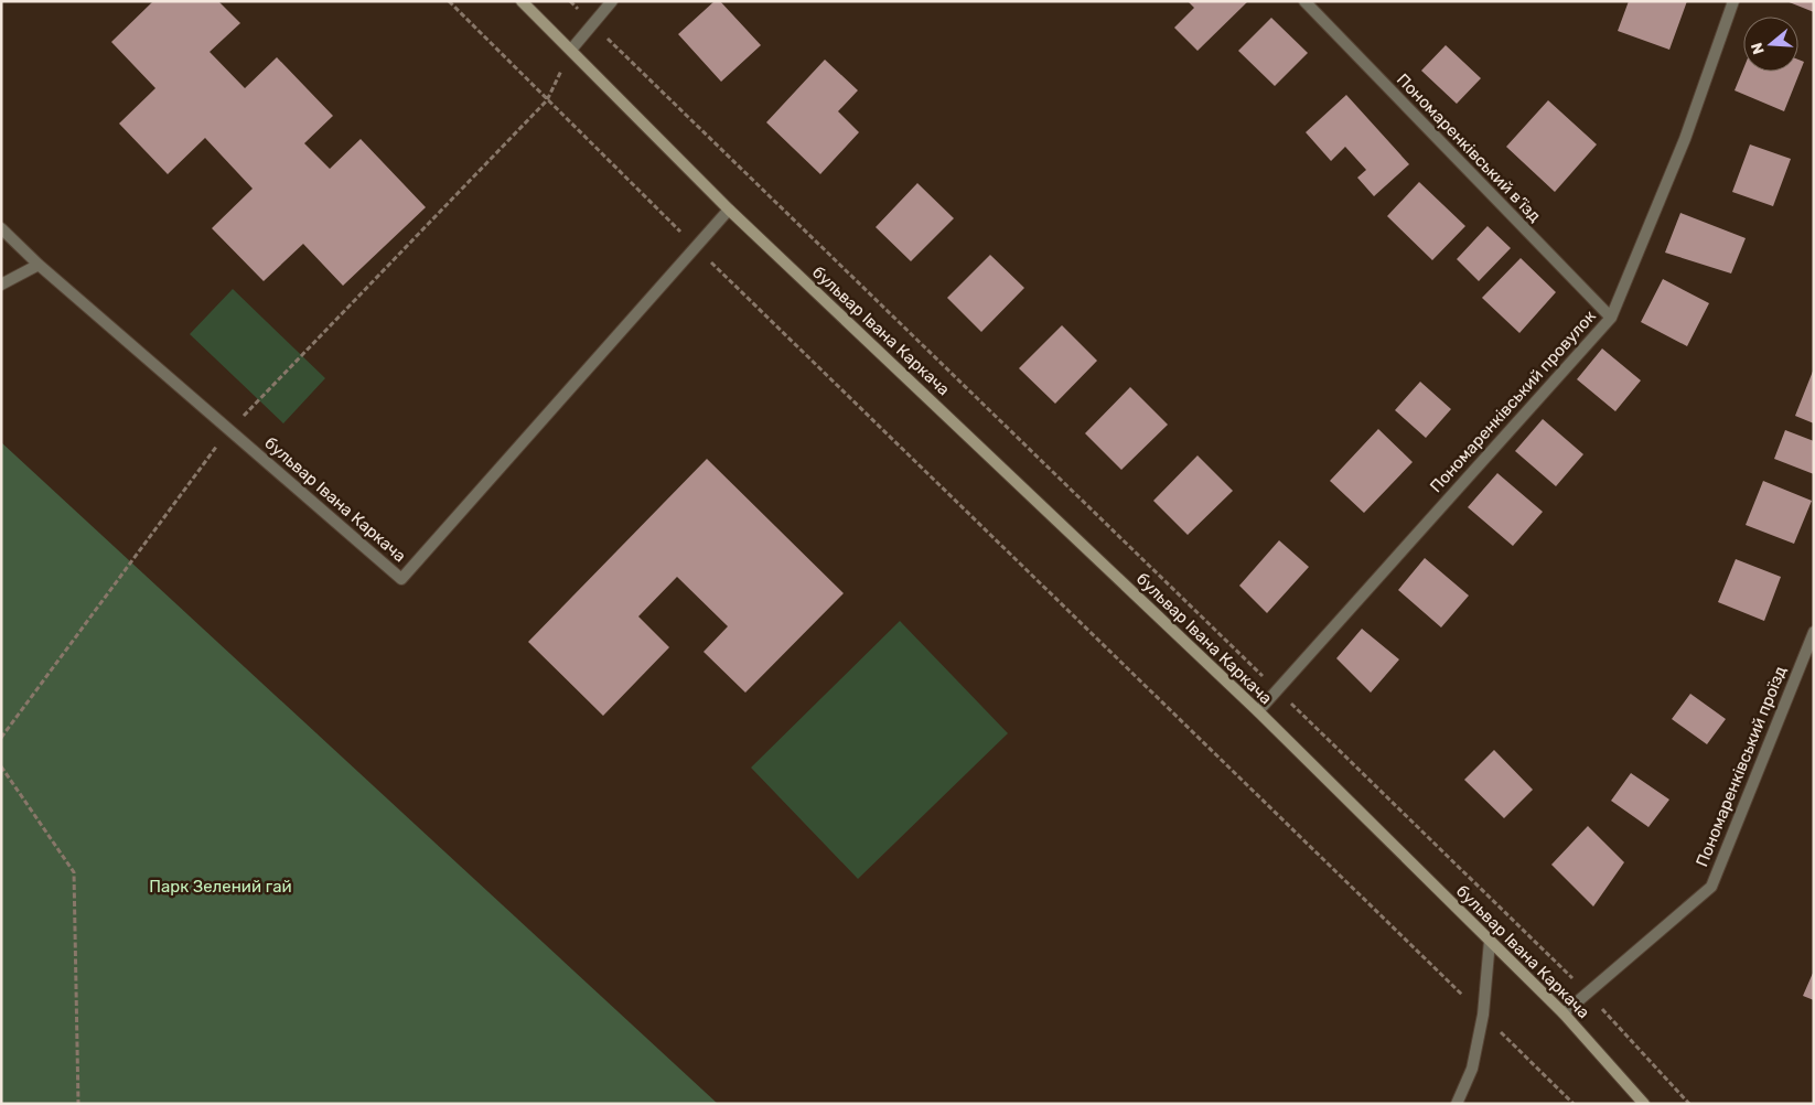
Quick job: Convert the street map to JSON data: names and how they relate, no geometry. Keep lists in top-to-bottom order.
{
  "streets": {
    "street": [
      "Пономаренківський в’їзд",
      "бульвар Івана Каркача",
      "Пономаренківський провулок",
      "Пономаренківський проїзд"
    ]
  },
  "crossings": [
    ["Пономаренківський в’їзд", "Пономаренківський провулок"],
    ["бульвар Івана Каркача", "Пономаренківський провулок"],
    ["бульвар Івана Каркача", "Пономаренківський проїзд"]
  ],
  "parks": ["Парк Зелений гай"],
  "north": "left"
}
